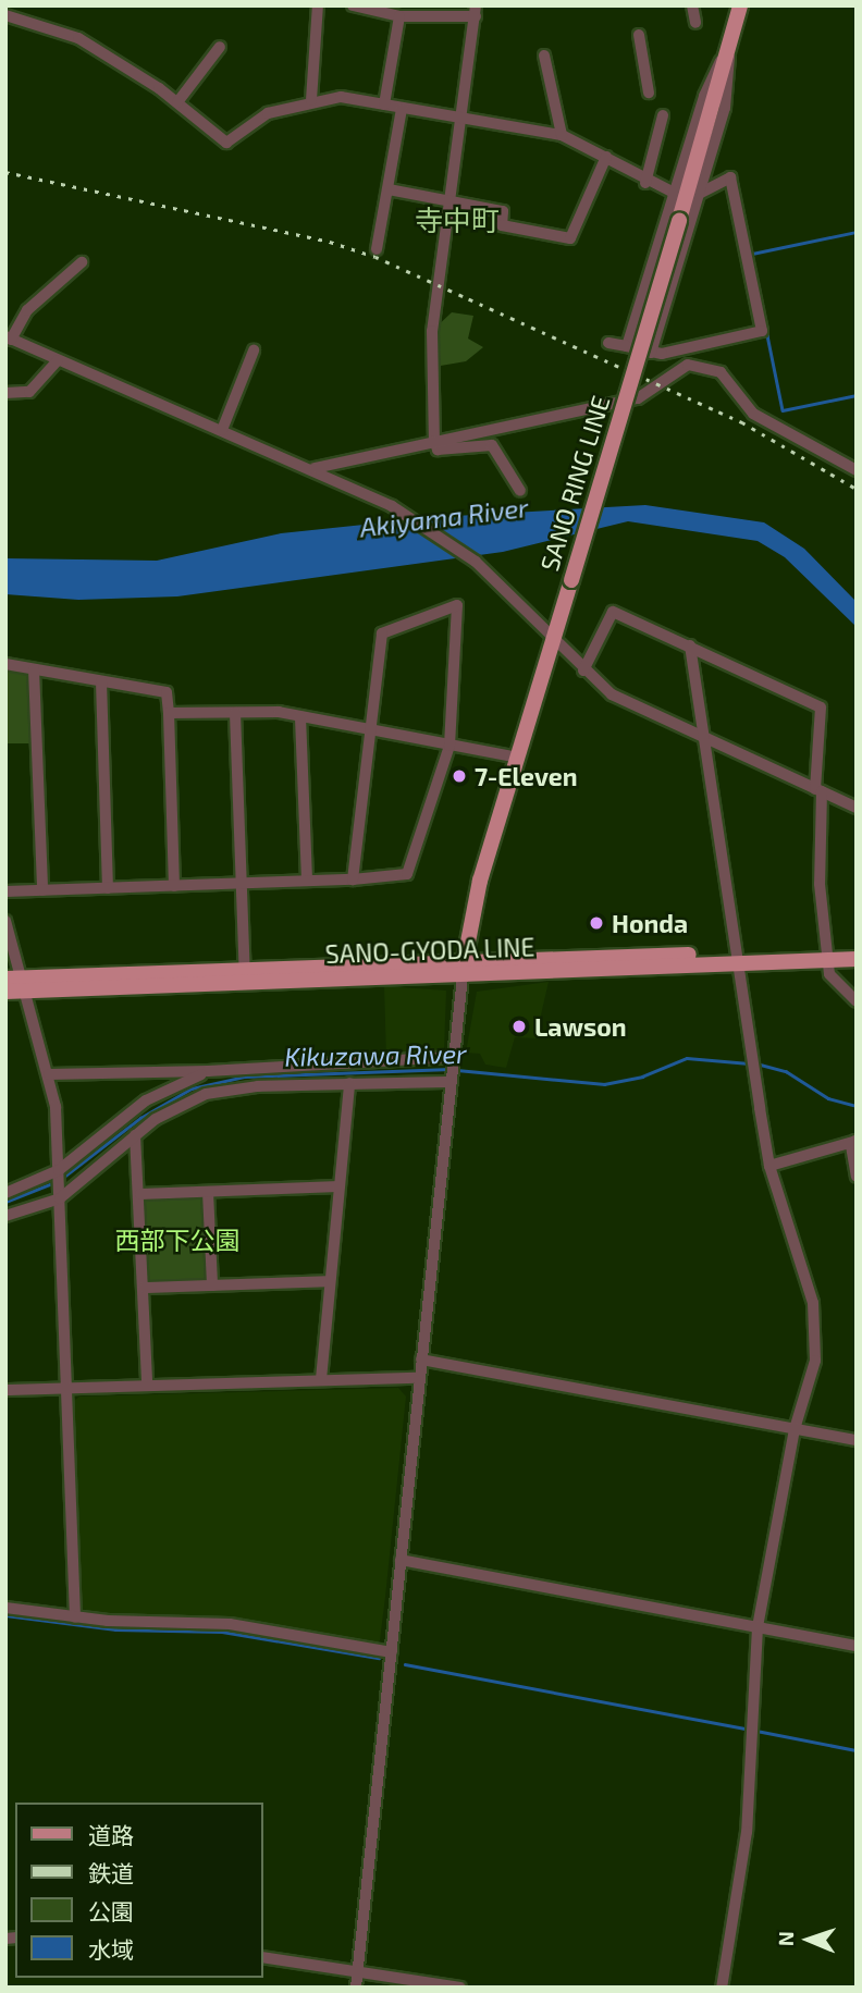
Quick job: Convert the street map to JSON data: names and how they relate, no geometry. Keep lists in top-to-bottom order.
{
  "streets": {
    "main road": ["SANO RING LINE", "SANO-GYODA LINE"]
  },
  "crossings": [
    ["SANO RING LINE", "SANO-GYODA LINE"]
  ],
  "districts": ["寺中町"],
  "water": ["Akiyama River", "Kikuzawa River"],
  "parks": ["西部下公園"],
  "places": ["7-Eleven", "Honda", "Lawson"],
  "legend": [
    "道路",
    "鉄道",
    "公園",
    "水域"
  ],
  "north": "left"
}
